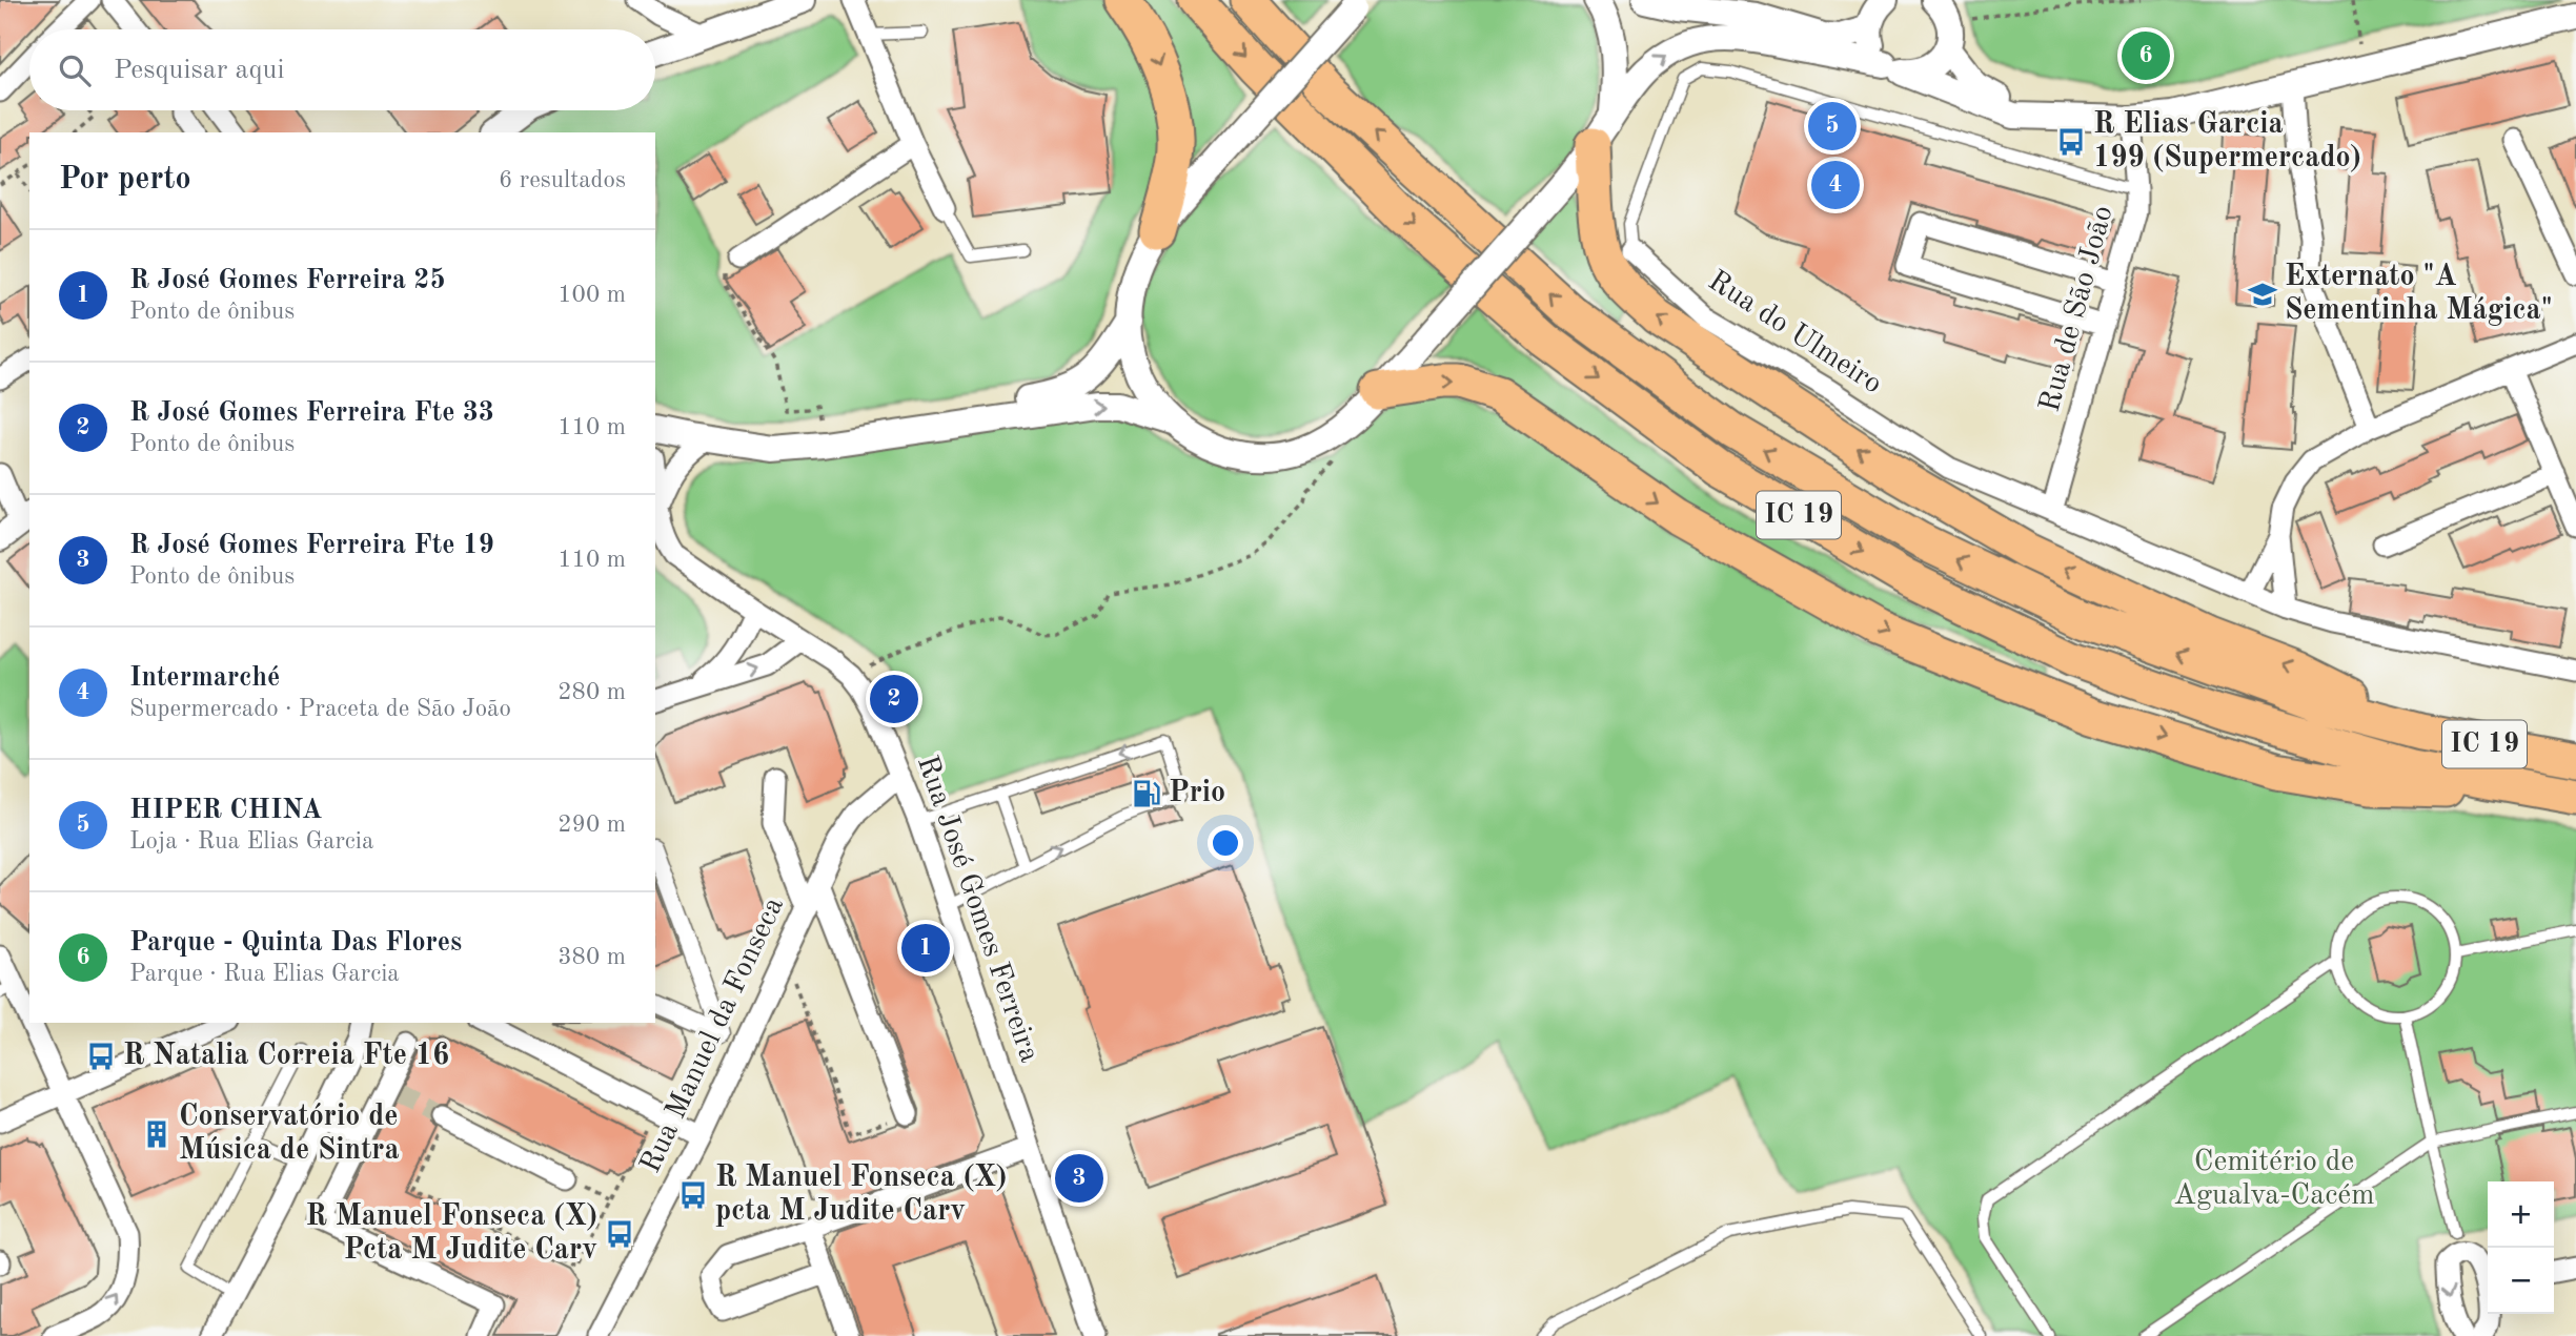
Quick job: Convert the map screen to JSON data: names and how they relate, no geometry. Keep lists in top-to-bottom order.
{
  "streets": {
    "highway": ["IC 19"],
    "street": [
      "Rua de São João",
      "Rua do Ulmeiro",
      "Rua José Gomes Ferreira",
      "Rua Manuel da Fonseca"
    ]
  },
  "crossings": [
    ["Rua de São João", "Rua do Ulmeiro"],
    ["Rua José Gomes Ferreira", "Rua Manuel da Fonseca"]
  ],
  "parks": ["Cemitério de Agualva-Cacém"],
  "places": {
    "bus stop": [
      "R Elias Garcia 199 (Supermercado)",
      "R Natalia Correia Fte 16",
      "R Manuel Fonseca (X) pcta M Judite Carv",
      "R Manuel Fonseca (X) Pcta M Judite Carv"
    ],
    "school or university": ["Externato \"A Sementinha Mágica\""],
    "fuel station": ["Prio"],
    "building": ["Conservatório de Música de Sintra"]
  },
  "page": {
    "pins": [
      "6",
      "5",
      "4",
      "2",
      "1",
      "3"
    ],
    "search": "Pesquisar aqui",
    "heading": ["Por perto", "6 resultados"],
    "list": [
      {
        "mark": "1",
        "name": "R José Gomes Ferreira 25",
        "note": "Ponto de ônibus",
        "value": "100 m"
      },
      {
        "mark": "2",
        "name": "R José Gomes Ferreira Fte 33",
        "note": "Ponto de ônibus",
        "value": "110 m"
      },
      {
        "mark": "3",
        "name": "R José Gomes Ferreira Fte 19",
        "note": "Ponto de ônibus",
        "value": "110 m"
      },
      {
        "mark": "4",
        "name": "Intermarché",
        "note": "Supermercado · Praceta de São João",
        "value": "280 m"
      },
      {
        "mark": "5",
        "name": "HIPER CHINA",
        "note": "Loja · Rua Elias Garcia",
        "value": "290 m"
      },
      {
        "mark": "6",
        "name": "Parque - Quinta Das Flores",
        "note": "Parque · Rua Elias Garcia",
        "value": "380 m"
      }
    ],
    "map_buttons": ["+", "−"]
  }
}
